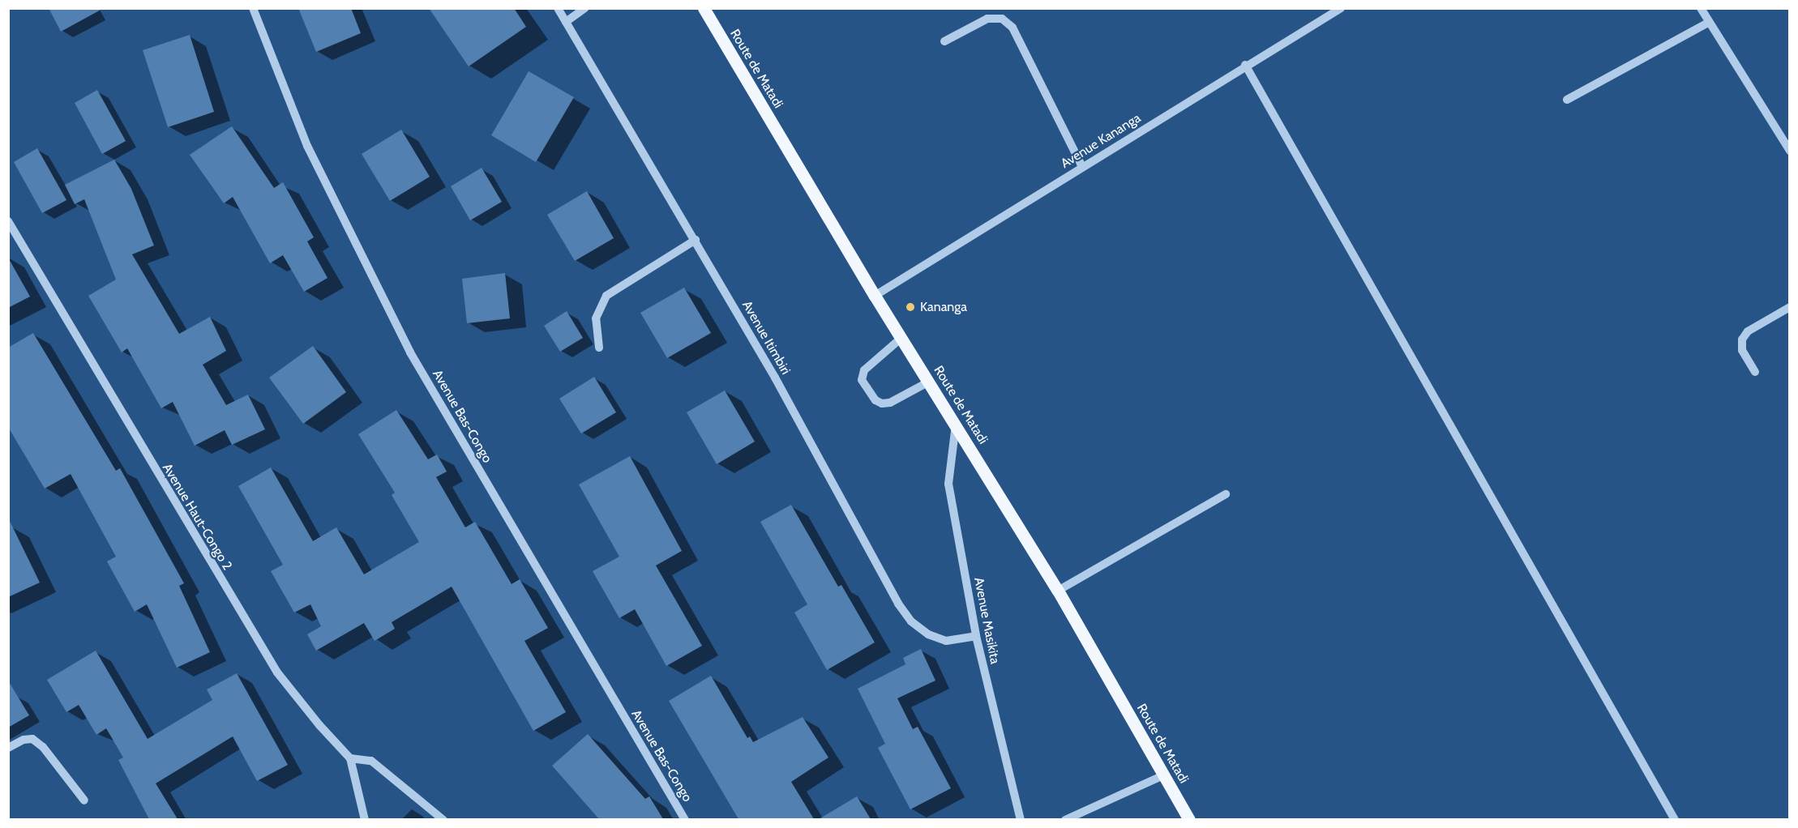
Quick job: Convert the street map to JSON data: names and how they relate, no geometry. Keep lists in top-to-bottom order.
{
  "streets": {
    "main road": ["Route de Matadi"],
    "street": [
      "Avenue Kananga",
      "Avenue Itimbiri",
      "Avenue Bas-Congo",
      "Avenue Haut-Congo 2",
      "Avenue Masikita"
    ]
  },
  "crossings": [
    ["Route de Matadi", "Avenue Kananga"],
    ["Route de Matadi", "Avenue Masikita"],
    ["Avenue Itimbiri", "Avenue Masikita"]
  ],
  "places": ["Kananga"]
}
